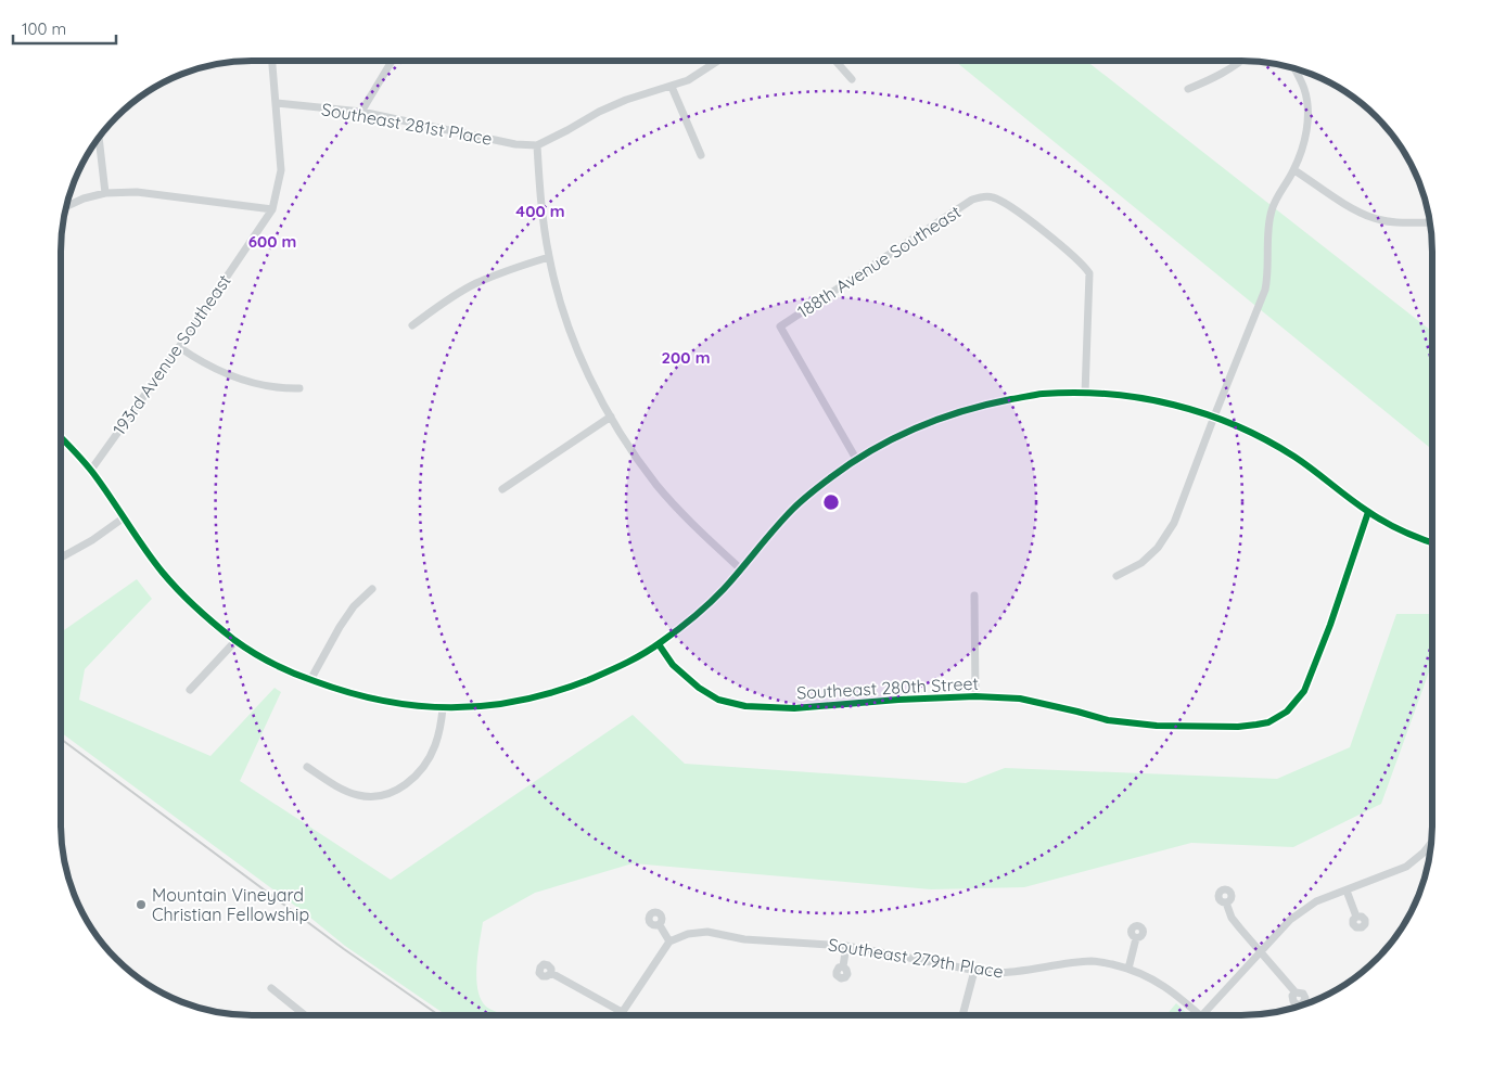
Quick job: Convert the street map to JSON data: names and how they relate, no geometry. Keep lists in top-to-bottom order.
{
  "streets": {
    "street": [
      "Southeast 281st Place",
      "188th Avenue Southeast",
      "193rd Avenue Southeast",
      "Southeast 280th Street",
      "Southeast 279th Place"
    ]
  },
  "crossings": [
    ["Southeast 281st Place", "193rd Avenue Southeast"]
  ],
  "places": ["Mountain Vineyard Christian Fellowship"],
  "scale_bar": "100 m",
  "rings": ["400 m", "600 m", "200 m"]
}
